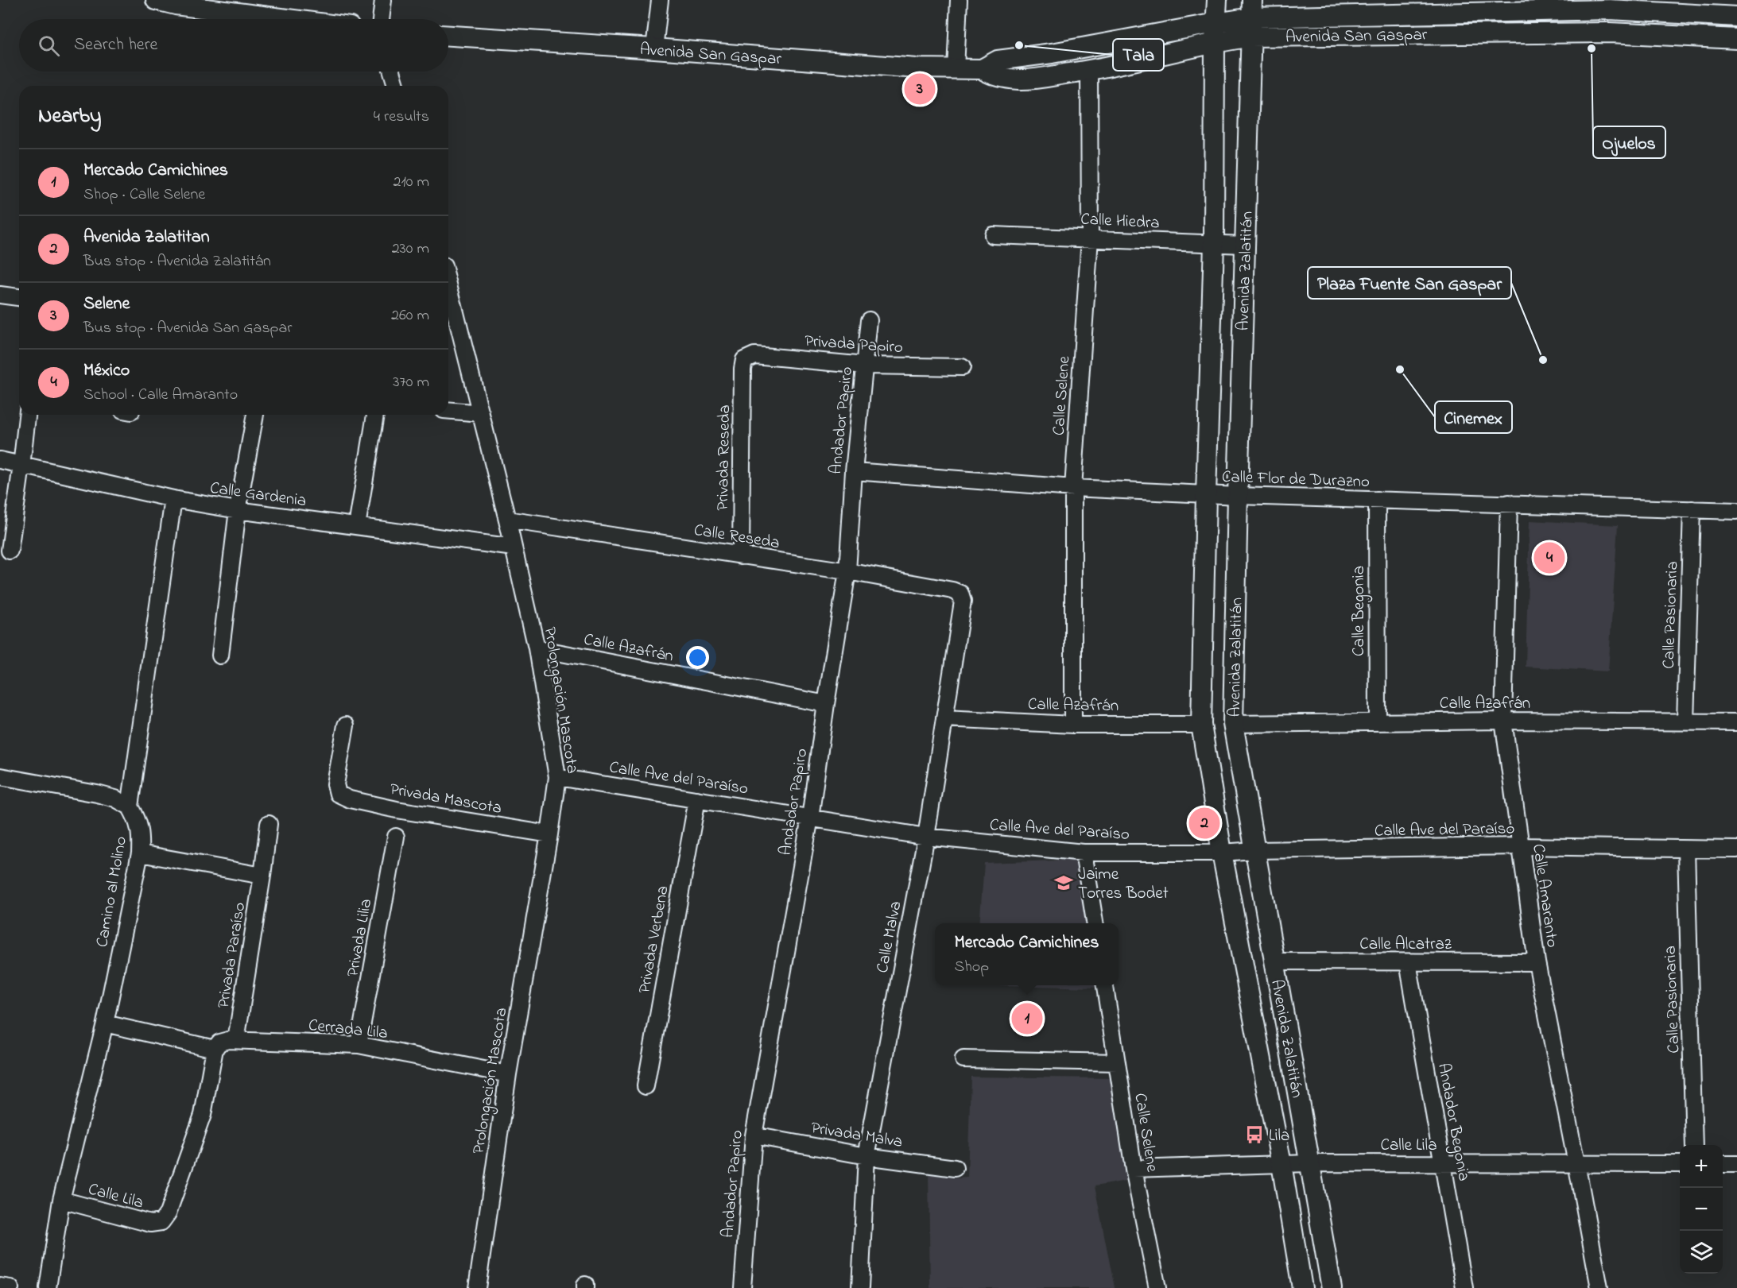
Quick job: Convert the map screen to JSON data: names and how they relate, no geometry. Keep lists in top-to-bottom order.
{
  "streets": {
    "street": [
      "Avenida San Gaspar",
      "Calle Hiedra",
      "Avenida Zalatitán",
      "Privada Papiro",
      "Calle Selene",
      "Andador Papiro",
      "Privada Reseda",
      "Calle Flor de Durazno",
      "Calle Gardenia",
      "Calle Reseda",
      "Calle Begonia",
      "Calle Pasionaria",
      "Calle Azafrán",
      "Prolongación Mascota",
      "Calle Ave del Paraíso",
      "Privada Mascota",
      "Camino al Molino",
      "Calle Amaranto",
      "Calle Malva",
      "Privada Lilia",
      "Privada Verbena",
      "Calle Alcatraz",
      "Privada Paraíso",
      "Cerrada Lila",
      "Andador Begonia",
      "Privada Malva",
      "Calle Lila"
    ]
  },
  "crossings": [
    ["Avenida San Gaspar", "Avenida Zalatitán"],
    ["Avenida San Gaspar", "Calle Selene"],
    ["Calle Hiedra", "Avenida Zalatitán"],
    ["Calle Hiedra", "Calle Selene"],
    ["Avenida Zalatitán", "Calle Flor de Durazno"],
    ["Avenida Zalatitán", "Calle Azafrán"],
    ["Avenida Zalatitán", "Calle Ave del Paraíso"],
    ["Avenida Zalatitán", "Calle Alcatraz"],
    ["Avenida Zalatitán", "Calle Lila"],
    ["Privada Papiro", "Andador Papiro"],
    ["Privada Papiro", "Privada Reseda"],
    ["Calle Selene", "Calle Flor de Durazno"],
    ["Calle Selene", "Calle Azafrán"],
    ["Calle Selene", "Calle Lila"],
    ["Andador Papiro", "Calle Flor de Durazno"],
    ["Andador Papiro", "Calle Reseda"],
    ["Andador Papiro", "Calle Azafrán"],
    ["Andador Papiro", "Calle Ave del Paraíso"],
    ["Andador Papiro", "Privada Malva"],
    ["Privada Reseda", "Calle Reseda"],
    ["Calle Flor de Durazno", "Calle Begonia"],
    ["Calle Flor de Durazno", "Calle Pasionaria"],
    ["Calle Flor de Durazno", "Calle Amaranto"],
    ["Calle Gardenia", "Prolongación Mascota"],
    ["Calle Reseda", "Prolongación Mascota"],
    ["Calle Reseda", "Calle Malva"],
    ["Calle Begonia", "Calle Azafrán"],
    ["Calle Pasionaria", "Calle Azafrán"],
    ["Calle Pasionaria", "Calle Ave del Paraíso"],
    ["Calle Azafrán", "Prolongación Mascota"],
    ["Calle Azafrán", "Calle Amaranto"],
    ["Calle Azafrán", "Calle Malva"],
    ["Prolongación Mascota", "Calle Ave del Paraíso"],
    ["Prolongación Mascota", "Privada Mascota"],
    ["Prolongación Mascota", "Cerrada Lila"],
    ["Calle Ave del Paraíso", "Calle Amaranto"],
    ["Calle Ave del Paraíso", "Calle Malva"],
    ["Calle Ave del Paraíso", "Privada Verbena"],
    ["Camino al Molino", "Calle Lila"],
    ["Calle Amaranto", "Calle Alcatraz"],
    ["Calle Amaranto", "Calle Lila"],
    ["Calle Malva", "Privada Malva"],
    ["Privada Lilia", "Cerrada Lila"],
    ["Calle Alcatraz", "Andador Begonia"],
    ["Privada Paraíso", "Cerrada Lila"],
    ["Cerrada Lila", "Calle Lila"],
    ["Andador Begonia", "Calle Lila"]
  ],
  "places": {
    "other": [
      "Tala",
      "Ojuelos",
      "Plaza Fuente San Gaspar",
      "Cinemex"
    ],
    "school or university": ["Jaime Torres Bodet"],
    "bus stop": ["Lila"]
  },
  "page": {
    "search": "Search here",
    "pins": [
      "3",
      "4",
      "2",
      "1"
    ],
    "heading": ["Nearby", "4 results"],
    "list": [
      {
        "mark": "1",
        "name": "Mercado Camichines",
        "note": "Shop · Calle Selene",
        "value": "210 m"
      },
      {
        "mark": "2",
        "name": "Avenida Zalatitan",
        "note": "Bus stop · Avenida Zalatitán",
        "value": "230 m"
      },
      {
        "mark": "3",
        "name": "Selene",
        "note": "Bus stop · Avenida San Gaspar",
        "value": "260 m"
      },
      {
        "mark": "4",
        "name": "México",
        "note": "School · Calle Amaranto",
        "value": "370 m"
      }
    ],
    "popup": ["Mercado Camichines", "Shop"],
    "map_buttons": ["+", "−"]
  }
}
